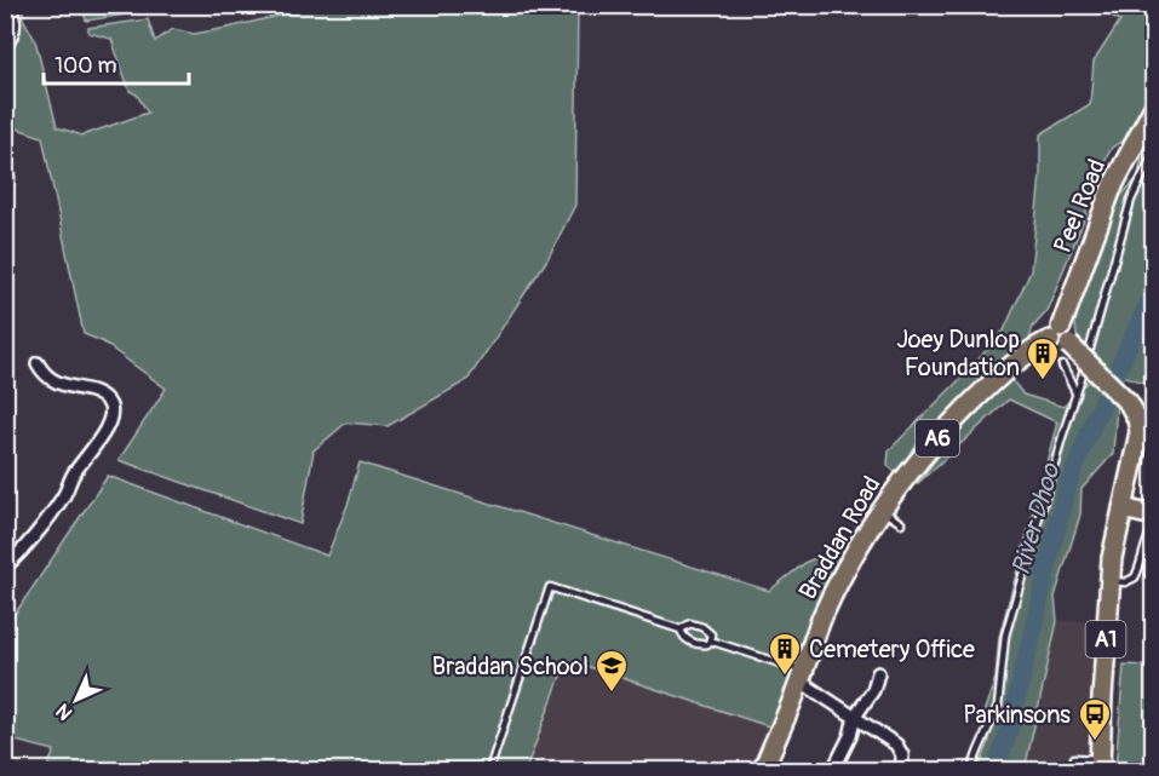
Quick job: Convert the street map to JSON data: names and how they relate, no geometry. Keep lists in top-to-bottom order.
{
  "streets": {
    "highway": [
      "Peel Road",
      "A6",
      "Braddan Road",
      "A1"
    ]
  },
  "crossings": [
    ["Peel Road", "Braddan Road"],
    ["Peel Road", "A1"],
    ["Braddan Road", "A1"]
  ],
  "water": ["River Dhoo"],
  "places": {
    "building": ["Joey Dunlop Foundation", "Cemetery Office"],
    "school or university": ["Braddan School"],
    "bus stop": ["Parkinsons"]
  },
  "scale_bar": "100 m",
  "north": "bottom left"
}
